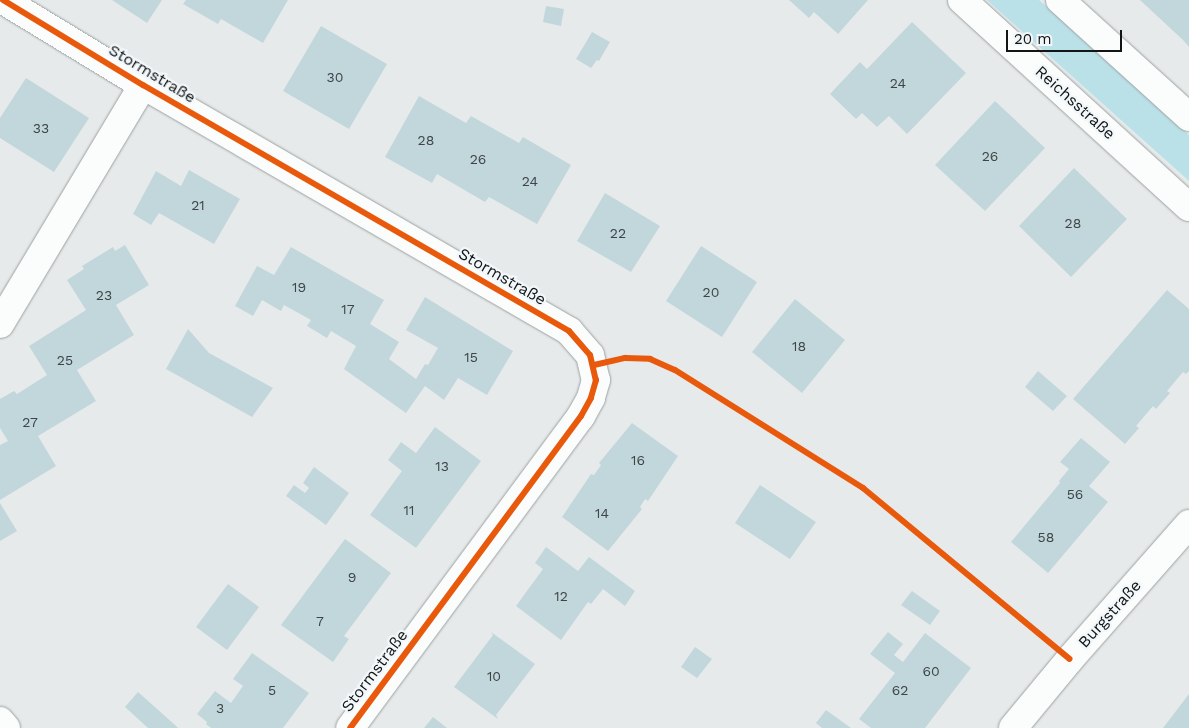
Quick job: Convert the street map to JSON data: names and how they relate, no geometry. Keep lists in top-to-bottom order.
{
  "streets": {
    "street": ["Stormstraße", "Reichsstraße", "Burgstraße"]
  },
  "house_numbers": [
    "30",
    "24",
    "33",
    "28",
    "26",
    "26",
    "24",
    "21",
    "28",
    "22",
    "19",
    "20",
    "23",
    "17",
    "18",
    "15",
    "25",
    "27",
    "16",
    "13",
    "56",
    "11",
    "14",
    "58",
    "9",
    "12",
    "7",
    "60",
    "10",
    "5",
    "62",
    "3"
  ],
  "scale_bar": "20 m"
}
